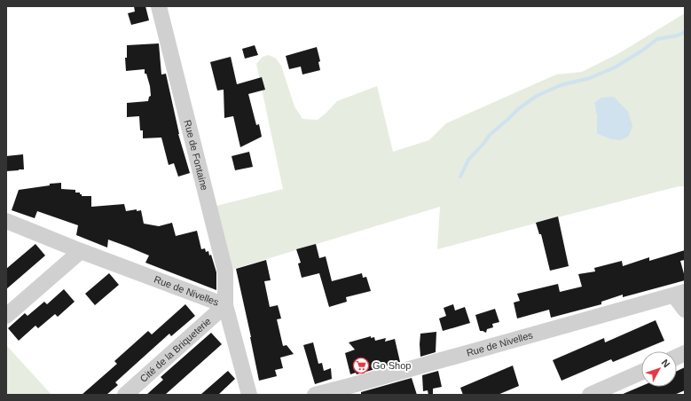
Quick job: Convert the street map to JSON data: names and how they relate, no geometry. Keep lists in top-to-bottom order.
{
  "streets": {
    "street": ["Rue de Fontaine", "Rue de Nivelles", "Cité de la Briqueterie"]
  },
  "crossings": [
    ["Rue de Fontaine", "Rue de Nivelles"],
    ["Rue de Fontaine", "Cité de la Briqueterie"],
    ["Rue de Nivelles", "Cité de la Briqueterie"]
  ],
  "places": {
    "supermarket": ["Go Shop"]
  },
  "north": "top right"
}
